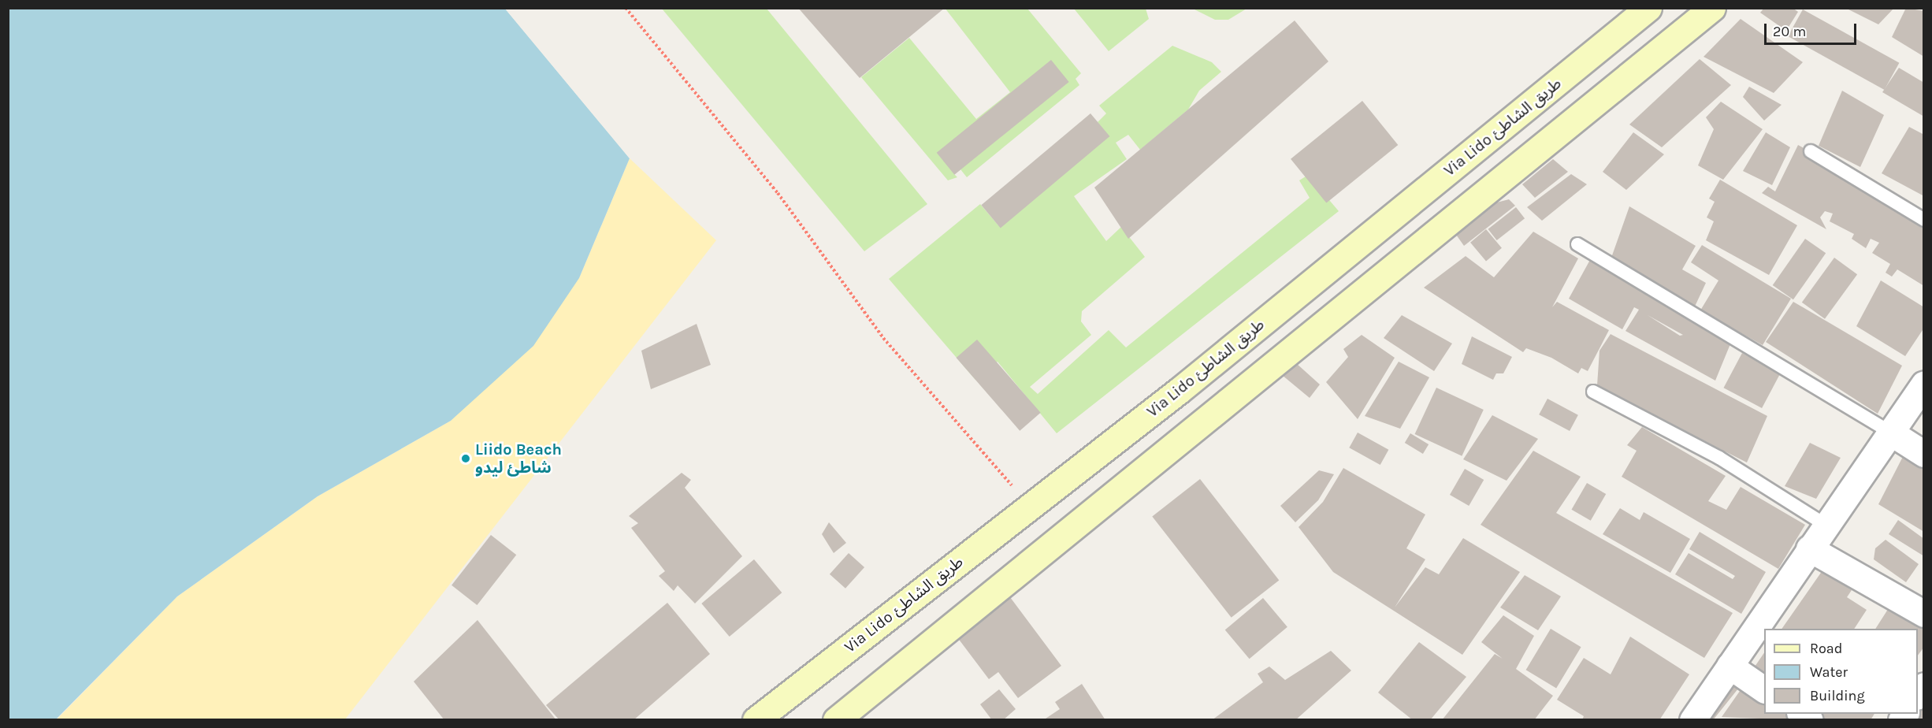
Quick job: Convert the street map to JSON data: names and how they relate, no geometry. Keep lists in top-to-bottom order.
{
  "streets": {
    "main road": ["Via Lido طريق الشاطئ"]
  },
  "places": ["Liido Beach شاطئ ليدو"],
  "legend": ["Road", "Water", "Building"],
  "scale_bar": "20 m"
}
